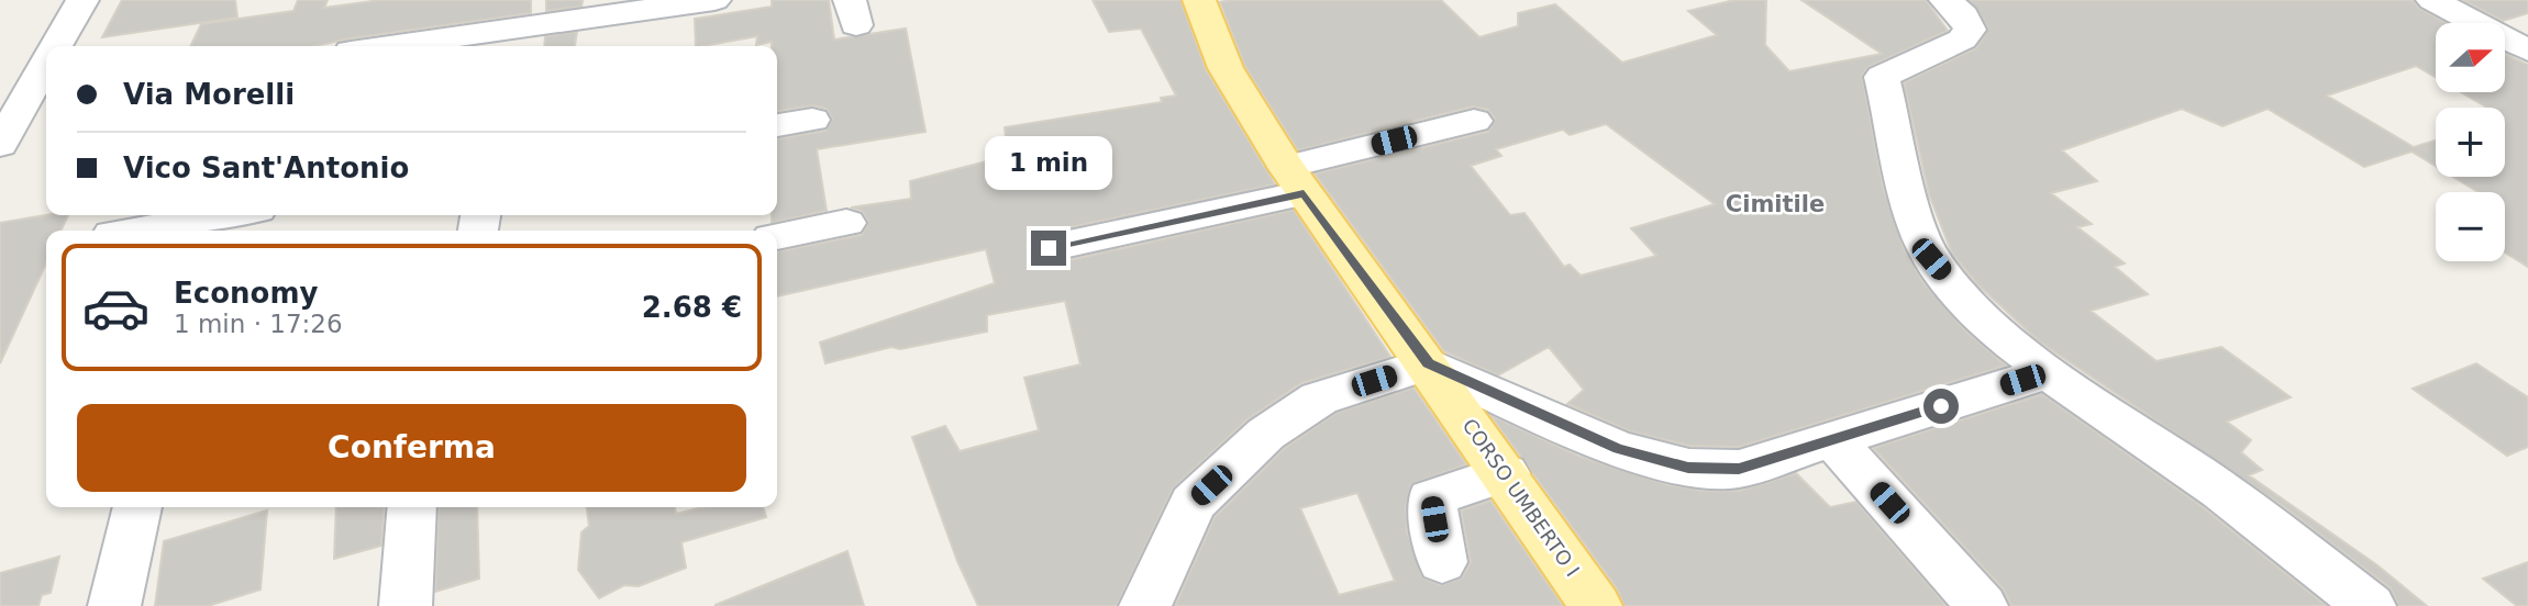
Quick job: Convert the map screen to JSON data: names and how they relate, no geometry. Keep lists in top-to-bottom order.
{
  "streets": {
    "main road": ["CORSO UMBERTO I"]
  },
  "districts": ["Cimitile"],
  "north": "right",
  "page": {
    "map_buttons": ["+", "−"],
    "banner": ["Via Morelli", "Vico Sant'Antonio"],
    "bubble": "1 min",
    "list": [
      {
        "name": "Economy",
        "note": "1 min · 17:26",
        "value": "2.68 €"
      }
    ],
    "buttons": "Conferma"
  }
}
